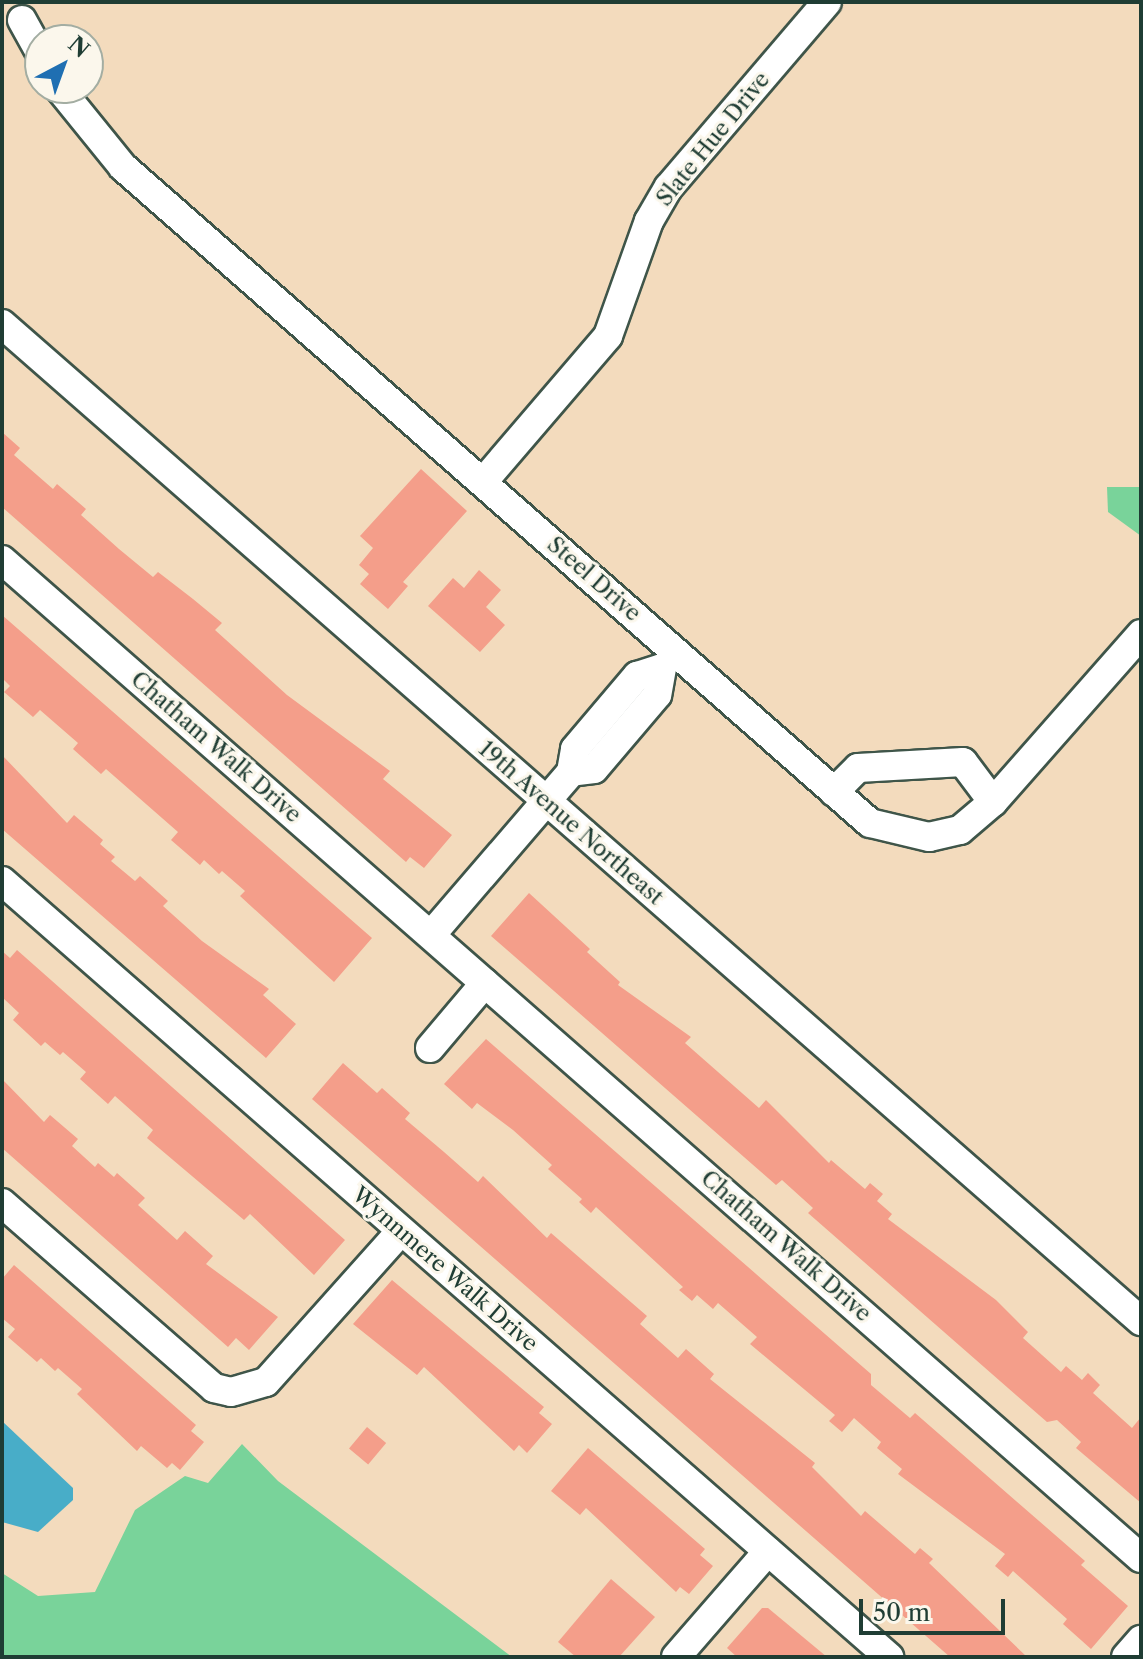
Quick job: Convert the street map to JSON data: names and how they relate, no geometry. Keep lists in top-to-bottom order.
{
  "streets": {
    "street": [
      "Slate Hue Drive",
      "Steel Drive",
      "Chatham Walk Drive",
      "19th Avenue Northeast",
      "Wynnmere Walk Drive"
    ]
  },
  "crossings": [
    ["Slate Hue Drive", "Steel Drive"]
  ],
  "scale_bar": "50 m",
  "north": "top right"
}
